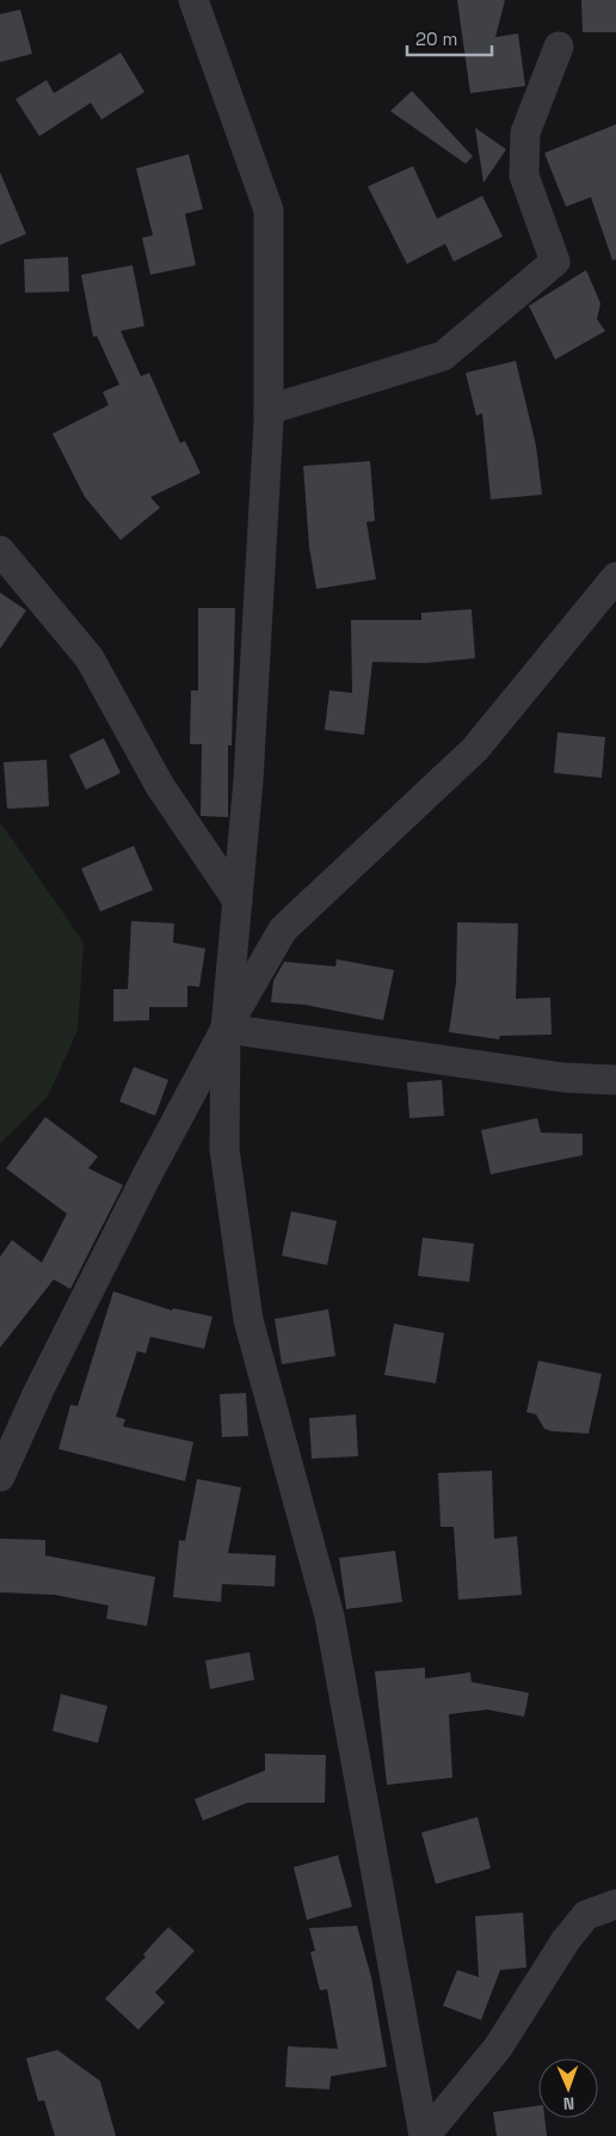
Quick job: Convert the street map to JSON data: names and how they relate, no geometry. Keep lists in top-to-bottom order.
{
  "scale_bar": "20 m",
  "north": "bottom"
}
